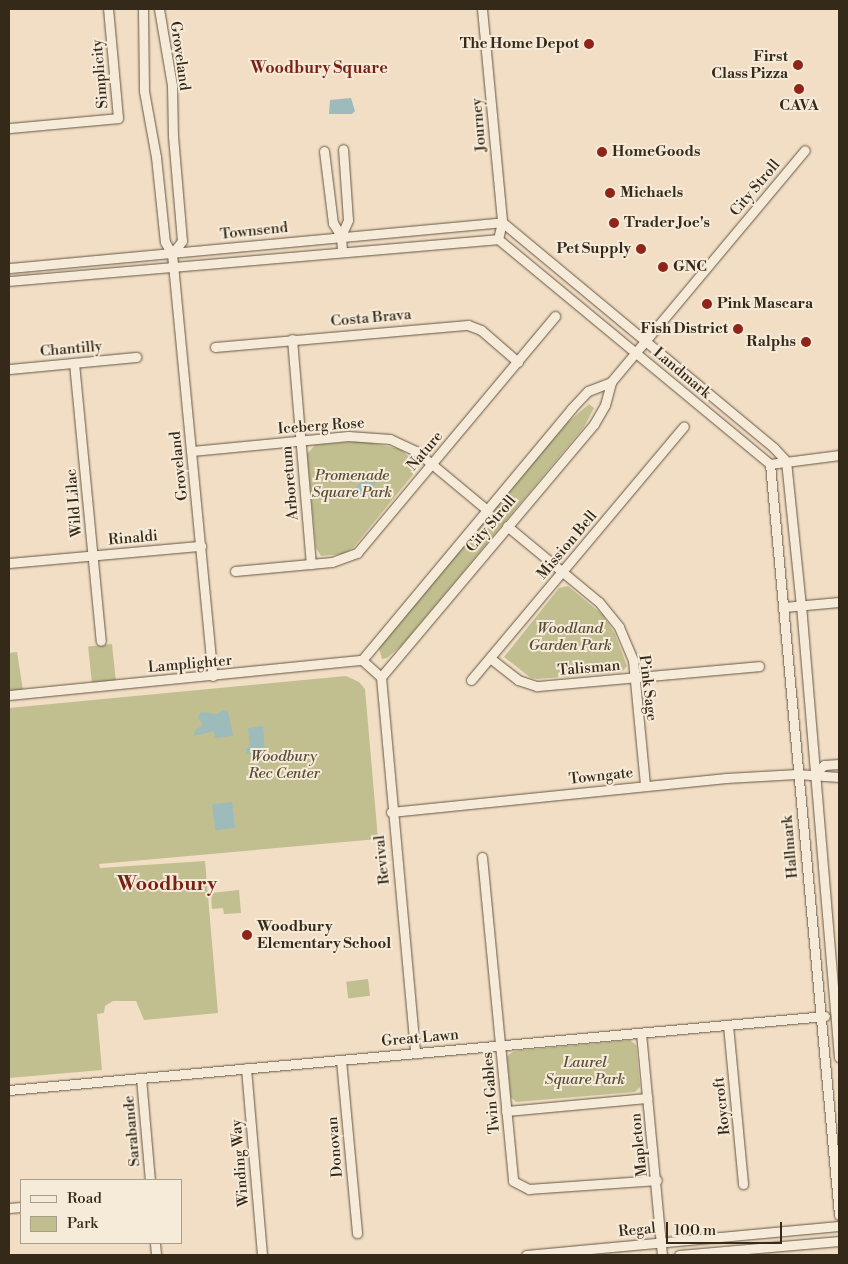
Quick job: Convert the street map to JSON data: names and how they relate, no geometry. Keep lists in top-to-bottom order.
{
  "streets": {
    "street": [
      "Groveland",
      "Simplicity",
      "Journey",
      "City Stroll",
      "Townsend",
      "Costa Brava",
      "Chantilly",
      "Landmark",
      "Iceberg Rose",
      "Nature",
      "Arboretum",
      "Wild Lilac",
      "Rinaldi",
      "Mission Bell",
      "Lamplighter",
      "Talisman",
      "Pink Sage",
      "Towngate",
      "Hallmark",
      "Revival",
      "Great Lawn",
      "Twin Gables",
      "Roycroft",
      "Sarabande",
      "Mapleton",
      "Donovan",
      "Winding Way",
      "Regal"
    ]
  },
  "crossings": [
    ["Groveland", "Townsend"],
    ["Groveland", "Iceberg Rose"],
    ["Groveland", "Rinaldi"],
    ["Groveland", "Lamplighter"],
    ["Journey", "Townsend"],
    ["Journey", "Landmark"],
    ["City Stroll", "Landmark"],
    ["City Stroll", "Iceberg Rose"],
    ["City Stroll", "Lamplighter"],
    ["City Stroll", "Pink Sage"],
    ["City Stroll", "Revival"],
    ["Townsend", "Landmark"],
    ["Costa Brava", "Nature"],
    ["Costa Brava", "Arboretum"],
    ["Chantilly", "Wild Lilac"],
    ["Landmark", "Hallmark"],
    ["Iceberg Rose", "Nature"],
    ["Iceberg Rose", "Arboretum"],
    ["Nature", "Arboretum"],
    ["Wild Lilac", "Rinaldi"],
    ["Mission Bell", "Talisman"],
    ["Mission Bell", "Pink Sage"],
    ["Talisman", "Pink Sage"],
    ["Pink Sage", "Towngate"],
    ["Towngate", "Hallmark"],
    ["Towngate", "Revival"],
    ["Hallmark", "Great Lawn"],
    ["Revival", "Great Lawn"],
    ["Great Lawn", "Twin Gables"],
    ["Great Lawn", "Roycroft"],
    ["Great Lawn", "Sarabande"],
    ["Great Lawn", "Mapleton"],
    ["Great Lawn", "Donovan"],
    ["Great Lawn", "Winding Way"],
    ["Twin Gables", "Mapleton"],
    ["Mapleton", "Regal"]
  ],
  "districts": ["Woodbury Square", "Woodbury"],
  "parks": [
    "Promenade Square Park",
    "Woodland Garden Park",
    "Woodbury Rec Center",
    "Laurel Square Park"
  ],
  "places": [
    "The Home Depot",
    "First Class Pizza",
    "CAVA",
    "HomeGoods",
    "Michaels",
    "Trader Joe's",
    "Pet Supply",
    "GNC",
    "Pink Mascara",
    "Fish District",
    "Ralphs",
    "Woodbury Elementary School"
  ],
  "legend": ["Road", "Park"],
  "scale_bar": "100 m"
}
